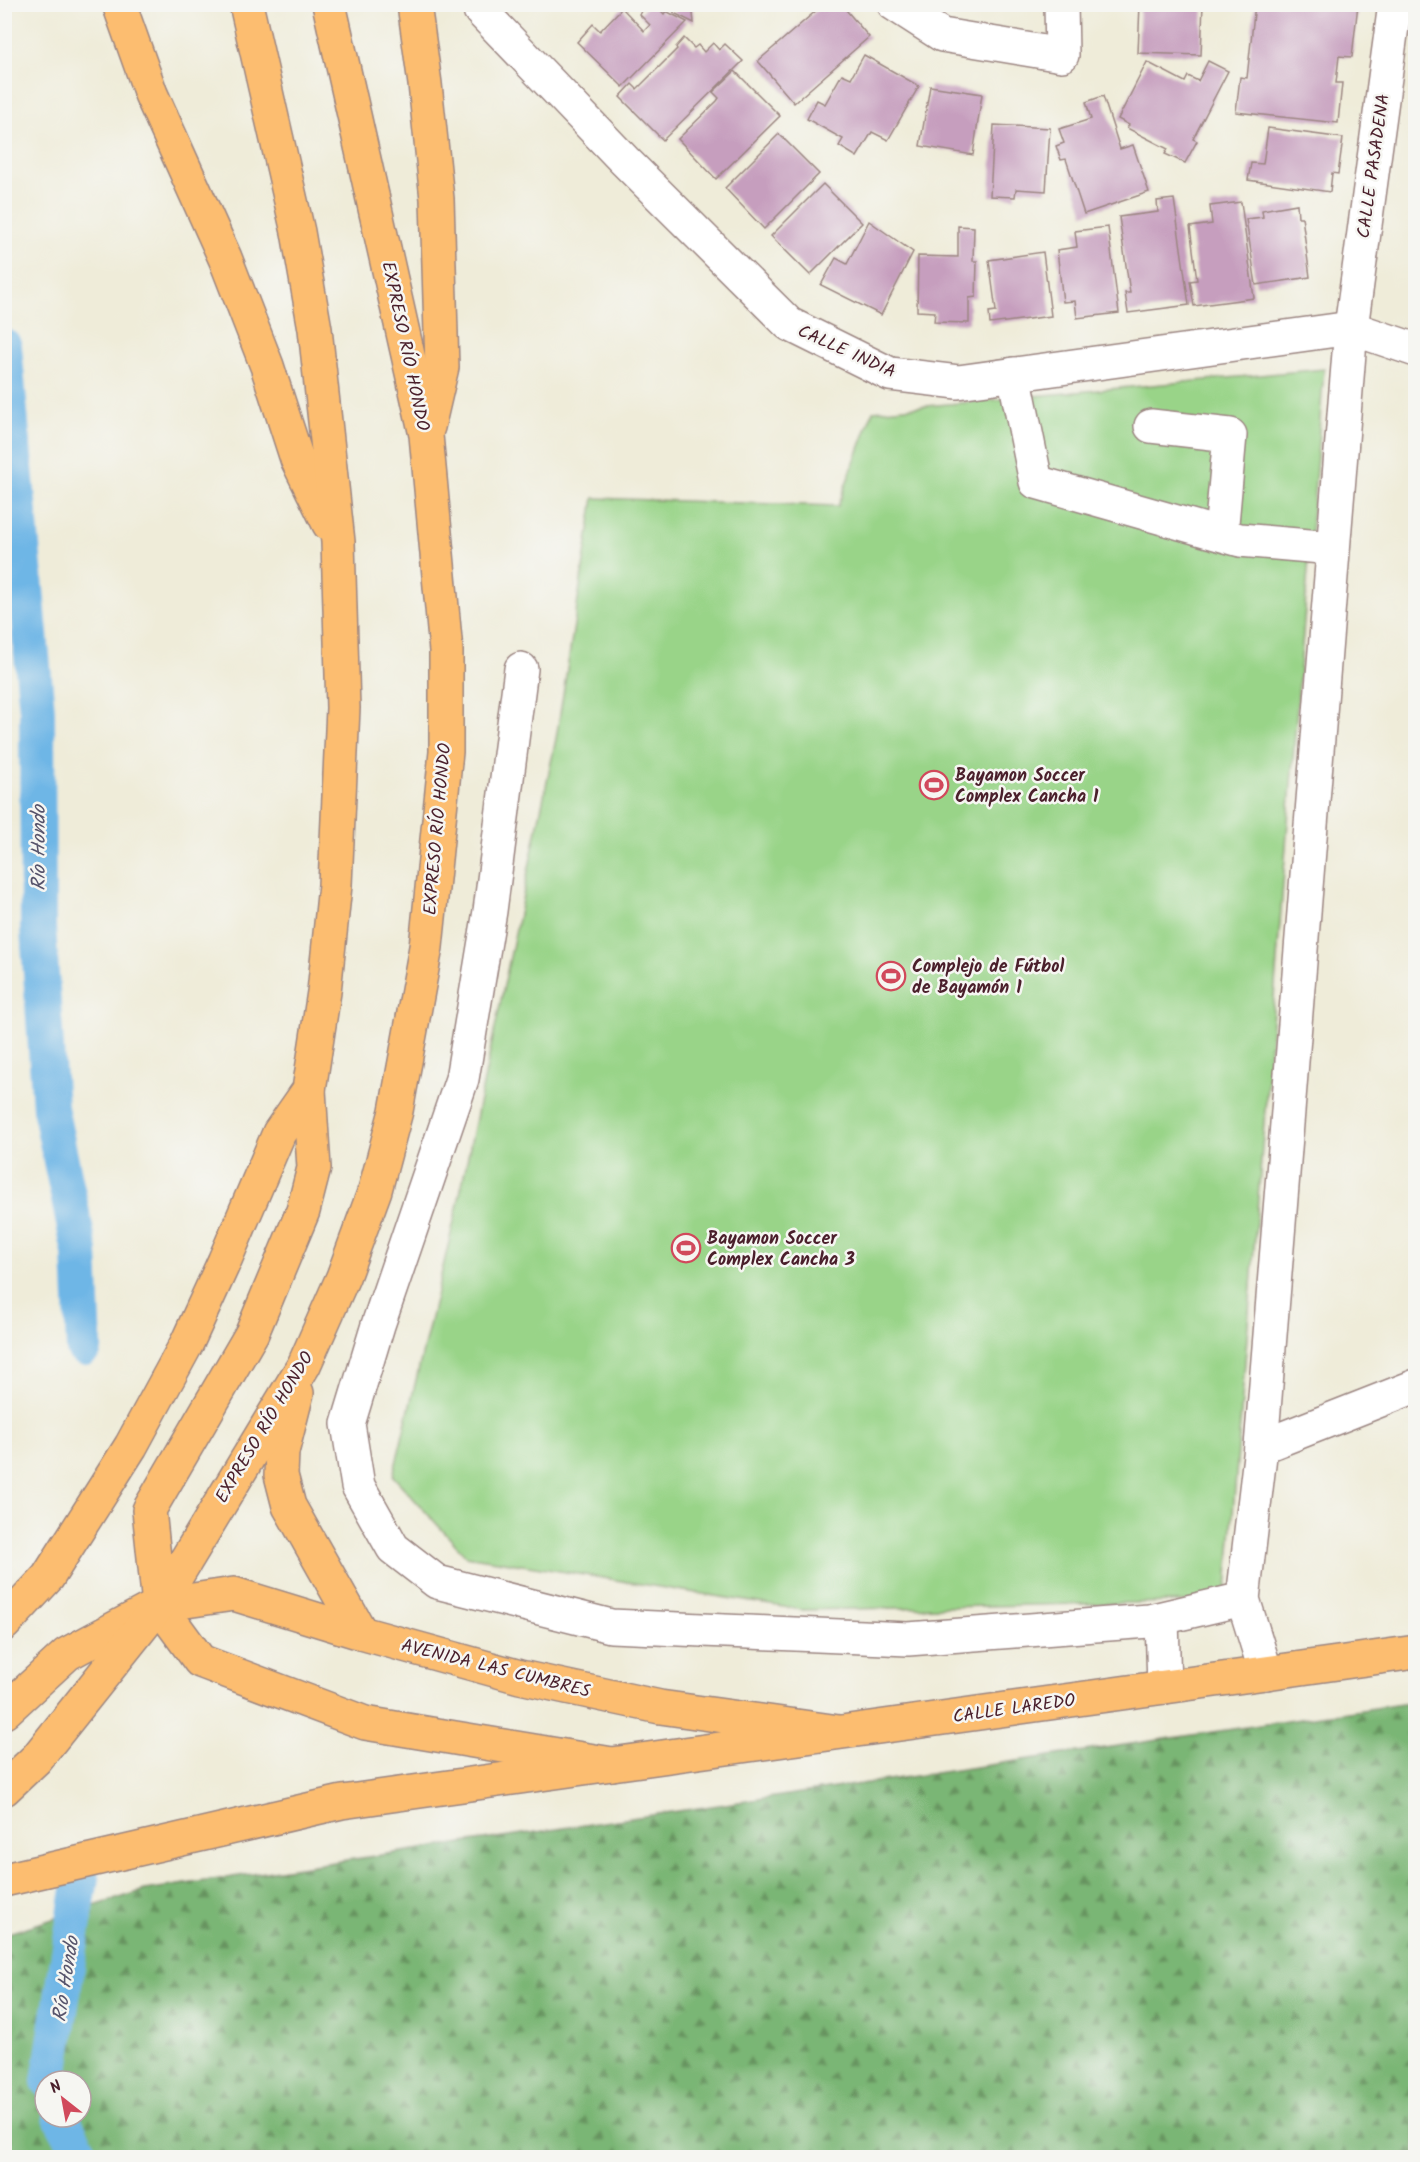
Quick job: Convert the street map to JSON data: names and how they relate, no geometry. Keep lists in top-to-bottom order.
{
  "streets": {
    "main road": ["EXPRESO RÍO HONDO", "AVENIDA LAS CUMBRES", "CALLE LAREDO"],
    "street": ["CALLE PASADENA", "CALLE INDIA"]
  },
  "crossings": [
    ["CALLE PASADENA", "CALLE INDIA"],
    ["EXPRESO RÍO HONDO", "AVENIDA LAS CUMBRES"],
    ["AVENIDA LAS CUMBRES", "CALLE LAREDO"]
  ],
  "water": ["Río Hondo"],
  "places": {
    "sports": ["Bayamon Soccer Complex Cancha 1", "Complejo de Fútbol de Bayamón 1", "Bayamon Soccer Complex Cancha 3"]
  },
  "north": "top left"
}
